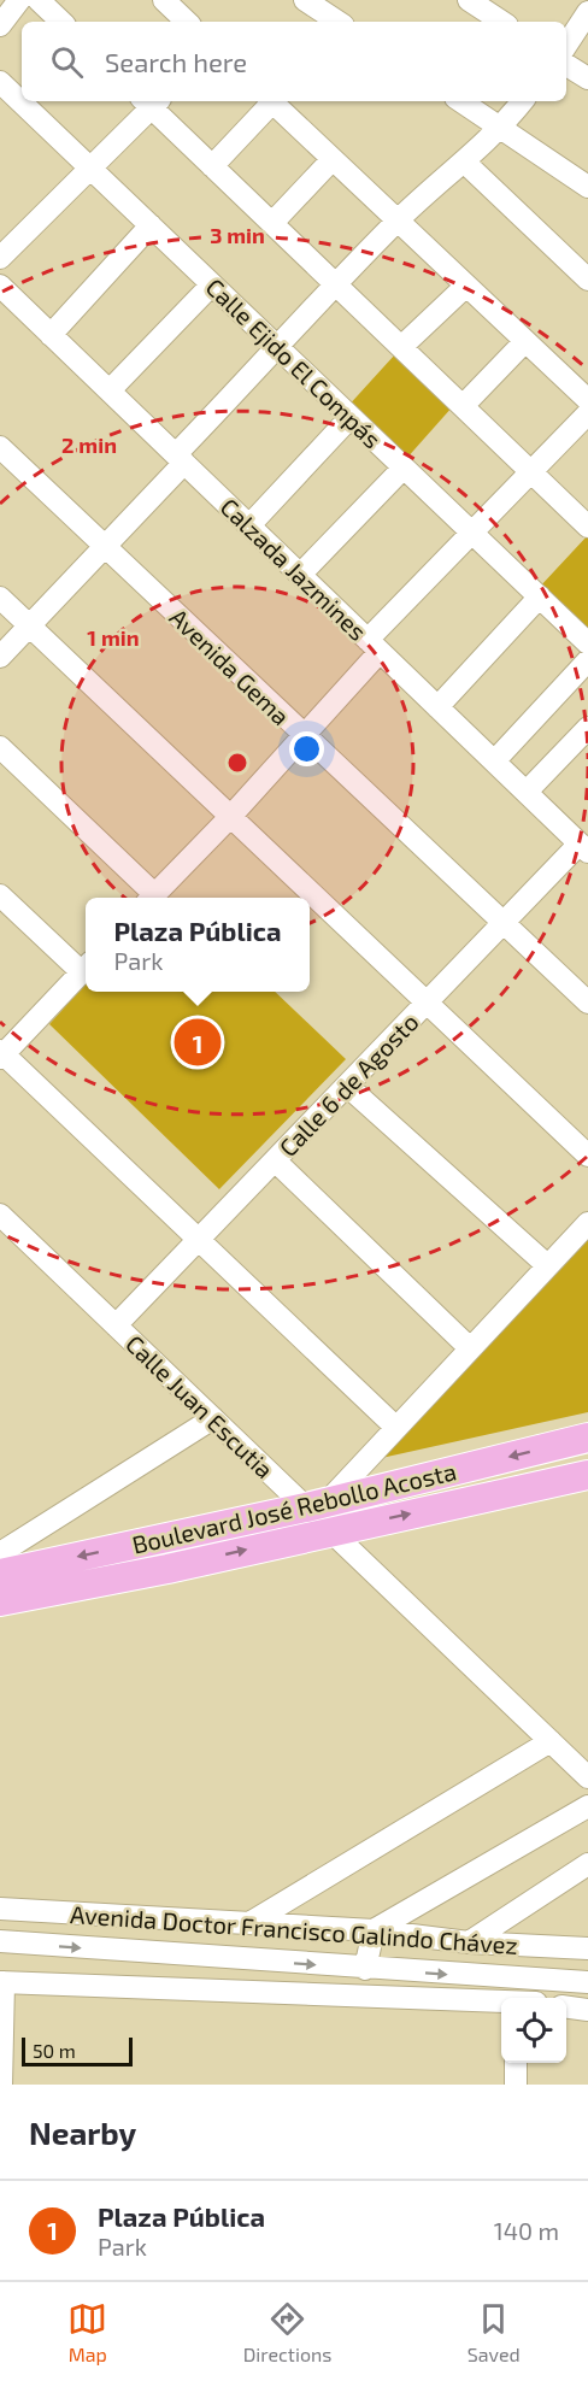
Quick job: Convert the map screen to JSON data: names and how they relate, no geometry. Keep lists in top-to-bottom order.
{
  "streets": {
    "main road": ["Boulevard José Rebollo Acosta"],
    "street": [
      "Calle Ejido El Compás",
      "Calzada Jazmines",
      "Avenida Gema",
      "Calle 6 de Agosto",
      "Calle Juan Escutia",
      "Avenida Doctor Francisco Galindo Chávez"
    ]
  },
  "crossings": [
    ["Calzada Jazmines", "Calle 6 de Agosto"],
    ["Avenida Gema", "Calle 6 de Agosto"],
    ["Calle 6 de Agosto", "Calle Juan Escutia"],
    ["Calle Juan Escutia", "Boulevard José Rebollo Acosta"]
  ],
  "scale_bar": "50 m",
  "page": {
    "search": "Search here",
    "popup": ["Plaza Pública", "Park"],
    "pins": "1",
    "scale": "50 m",
    "heading": "Nearby",
    "list": [
      {
        "mark": "1",
        "name": "Plaza Pública",
        "note": "Park",
        "value": "140 m"
      }
    ],
    "nav": ["Map", "Directions", "Saved"]
  },
  "rings": ["3 min", "2 min", "1 min"]
}
